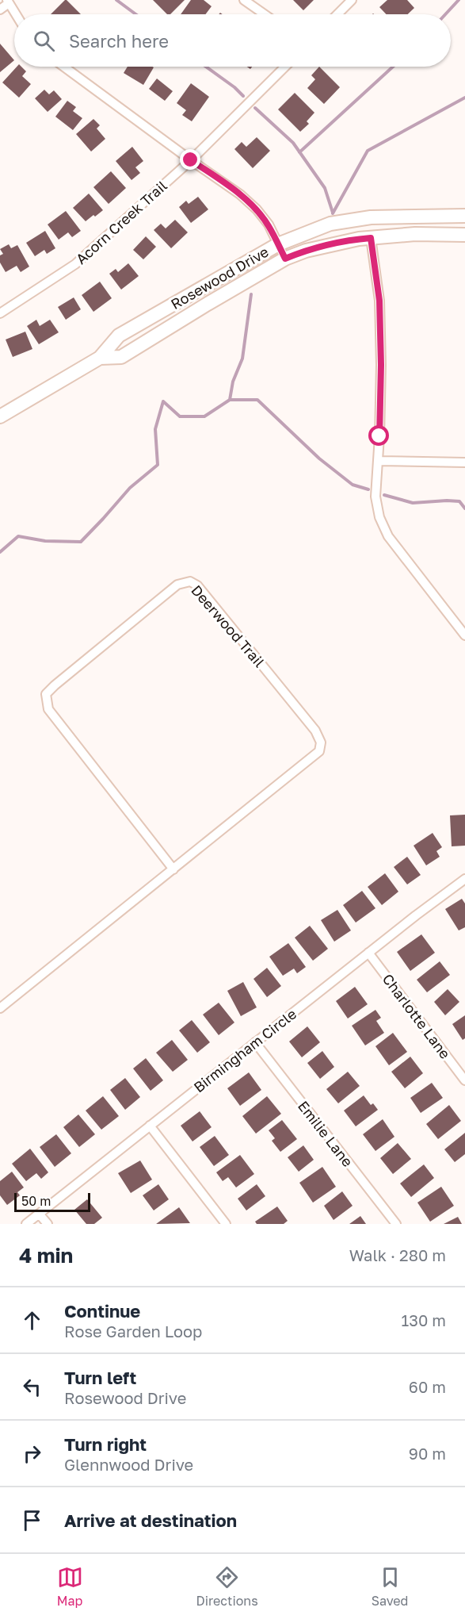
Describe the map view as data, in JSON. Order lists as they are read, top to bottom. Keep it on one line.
{"streets":{"main road":["Rosewood Drive"],"street":["Acorn Creek Trail","Deerwood Trail","Charlotte Lane","Birmingham Circle","Emilie Lane"]},"crossings":[["Charlotte Lane","Birmingham Circle"],["Birmingham Circle","Emilie Lane"]],"scale_bar":"50 m","page":{"search":"Search here","scale":"50 m","heading":["4 min","Walk · 280 m"],"list":[["Continue","Rose Garden Loop","130 m"],["Turn left","Rosewood Drive","60 m"],["Turn right","Glennwood Drive","90 m"],"Arrive at destination"],"nav":["Map","Directions","Saved"]}}
